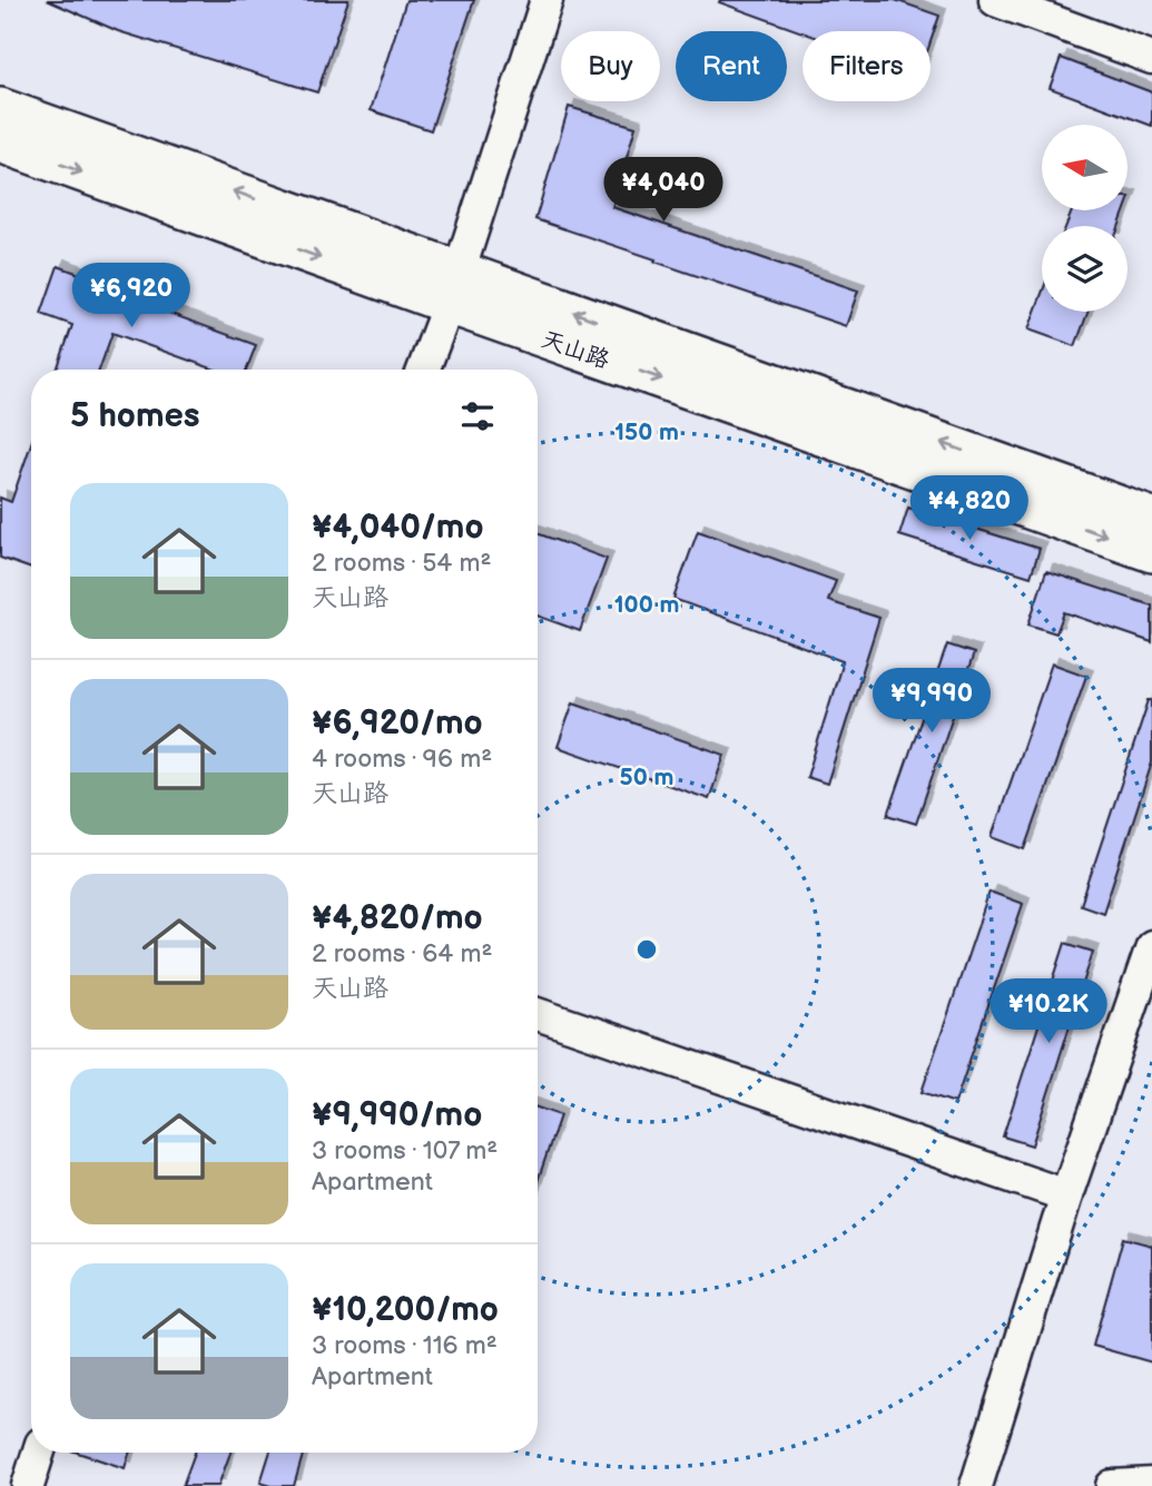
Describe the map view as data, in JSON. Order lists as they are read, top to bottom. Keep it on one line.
{"streets":{"main road":["天山路"]},"north":"left","page":{"chip":["Buy","Rent","Filters"],"price":["¥4,040","¥6,920","¥4,820","¥9,990","¥10.2K"],"heading":"5 homes","list":[{"name":"¥4,040/mo","note":"2 rooms · 54 m² · 天山路"},{"name":"¥6,920/mo","note":"4 rooms · 96 m² · 天山路"},{"name":"¥4,820/mo","note":"2 rooms · 64 m² · 天山路"},{"name":"¥9,990/mo","note":"3 rooms · 107 m² · Apartment"},{"name":"¥10,200/mo","note":"3 rooms · 116 m² · Apartment"}]},"rings":["150 m","100 m","50 m"]}
